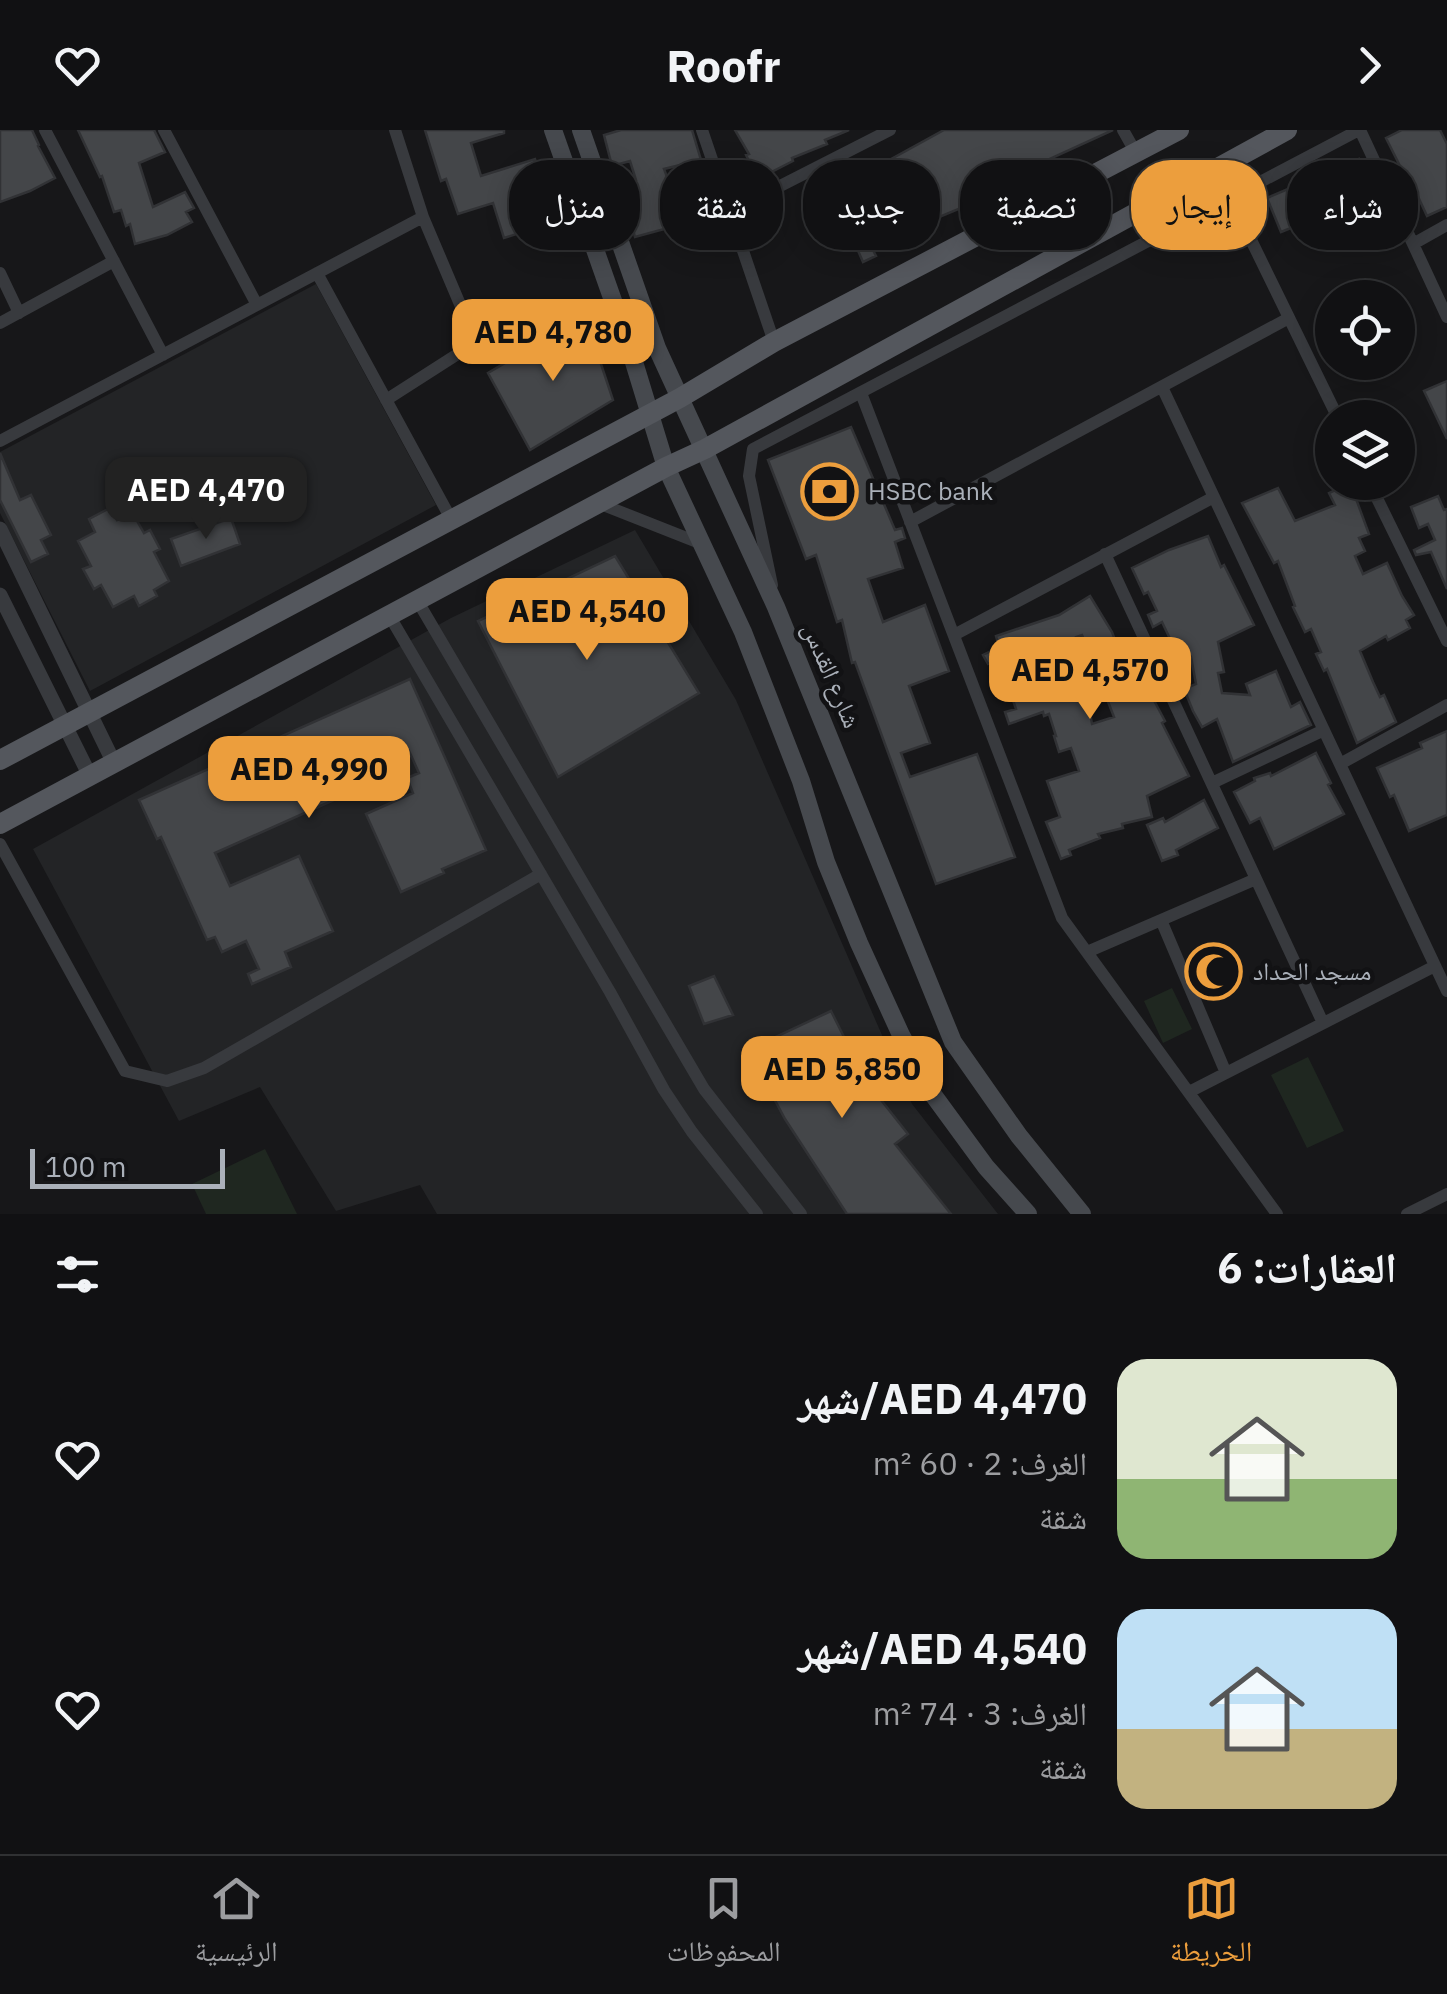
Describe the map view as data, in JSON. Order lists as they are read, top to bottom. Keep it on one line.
{"streets":{"main road":["شارع القدس"]},"places":{"bank":["HSBC bank"],"mosque":["مسجد الحداد"]},"scale_bar":"100 m","page":{"header":"Roofr","chip":["شراء","إيجار","تصفية","جديد","شقة","منزل"],"price":["AED 4,780","AED 4,470","AED 4,540","AED 4,570","AED 4,990","AED 5,850"],"scale":"100 m","heading":"العقارات: 6","list":[{"name":"AED 4,470/شهر","note":"الغرف: 2 · 60 m² · شقة"},{"name":"AED 4,540/شهر","note":"الغرف: 3 · 74 m² · شقة"}],"tabs":["الخريطة","المحفوظات","الرئيسية"]}}
